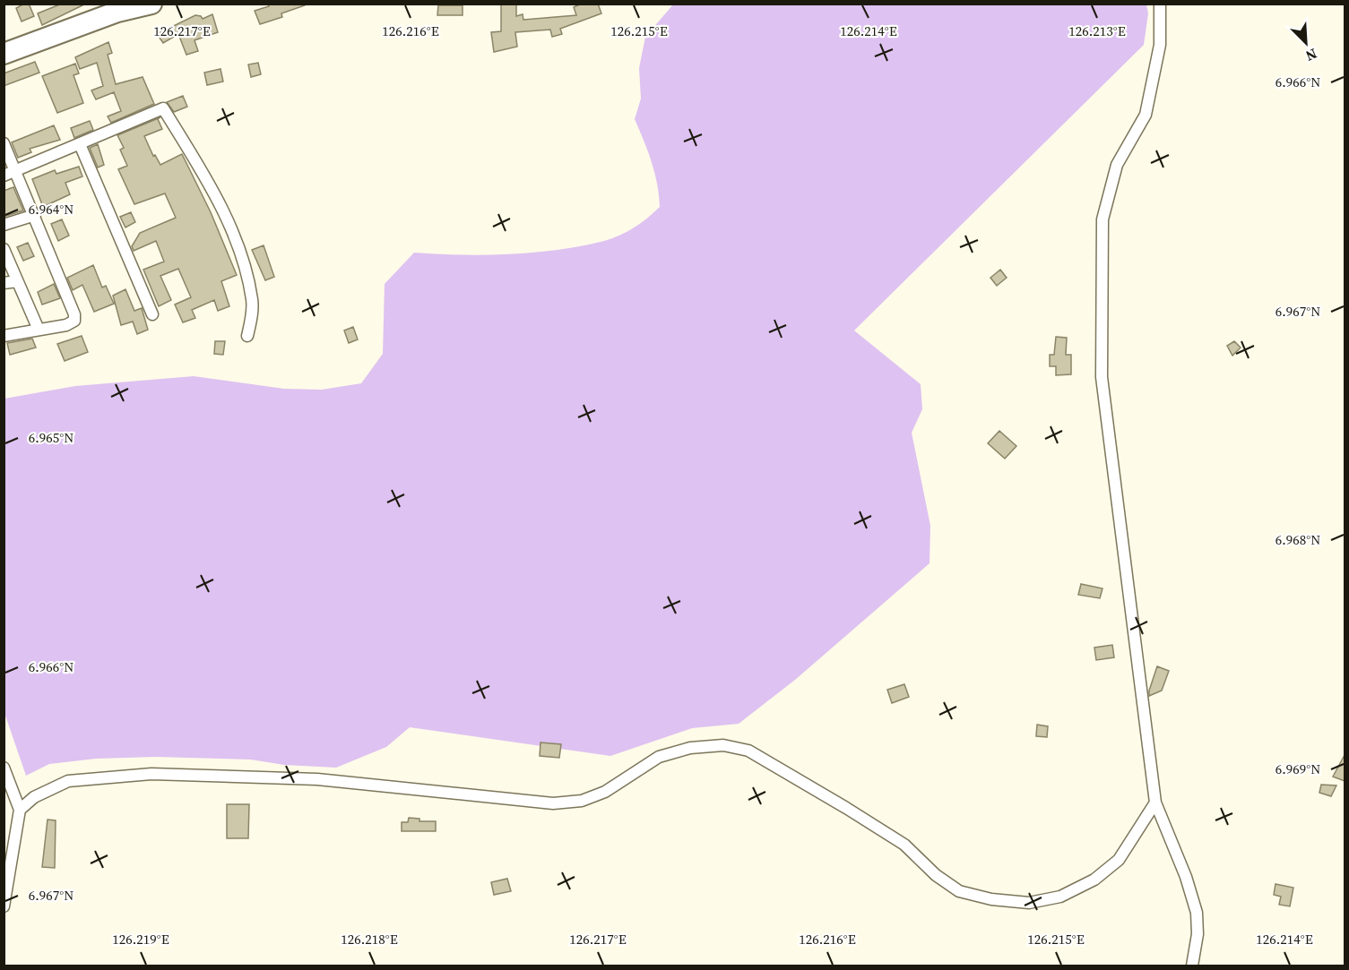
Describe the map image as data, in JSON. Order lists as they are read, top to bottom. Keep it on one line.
{"north":"bottom right","coordinates":["126.217°E","126.216°E","126.215°E","126.214°E","126.213°E","6.966°N","6.964°N","6.967°N","6.965°N","6.968°N","6.969°N","126.219°E","126.218°E"]}
